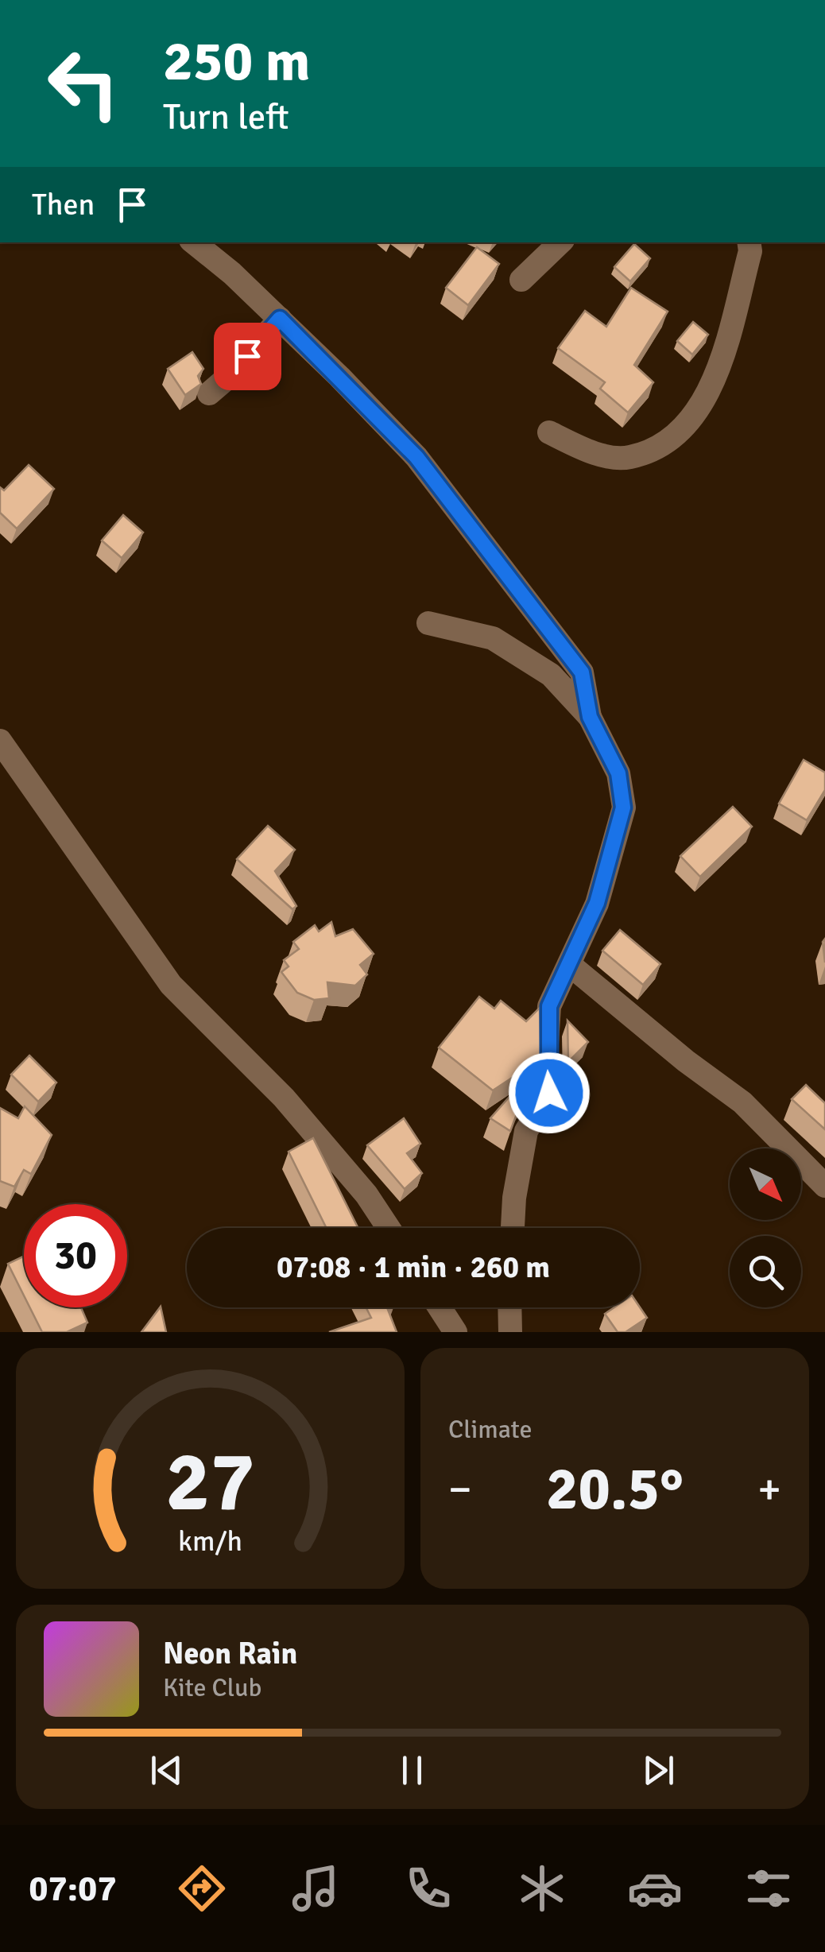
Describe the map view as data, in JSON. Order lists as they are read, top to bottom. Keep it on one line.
{"north":"bottom right","page":{"turn":["250 m","Turn left"],"then":"Then","limit":"30","trip":"07:08 · 1 min · 260 m","tile":"Climate","heat":["−","20.5°","+"],"song":["Neon Rain","Kite Club"],"tabs":"07:07","gauge":["27","km/h"]}}
